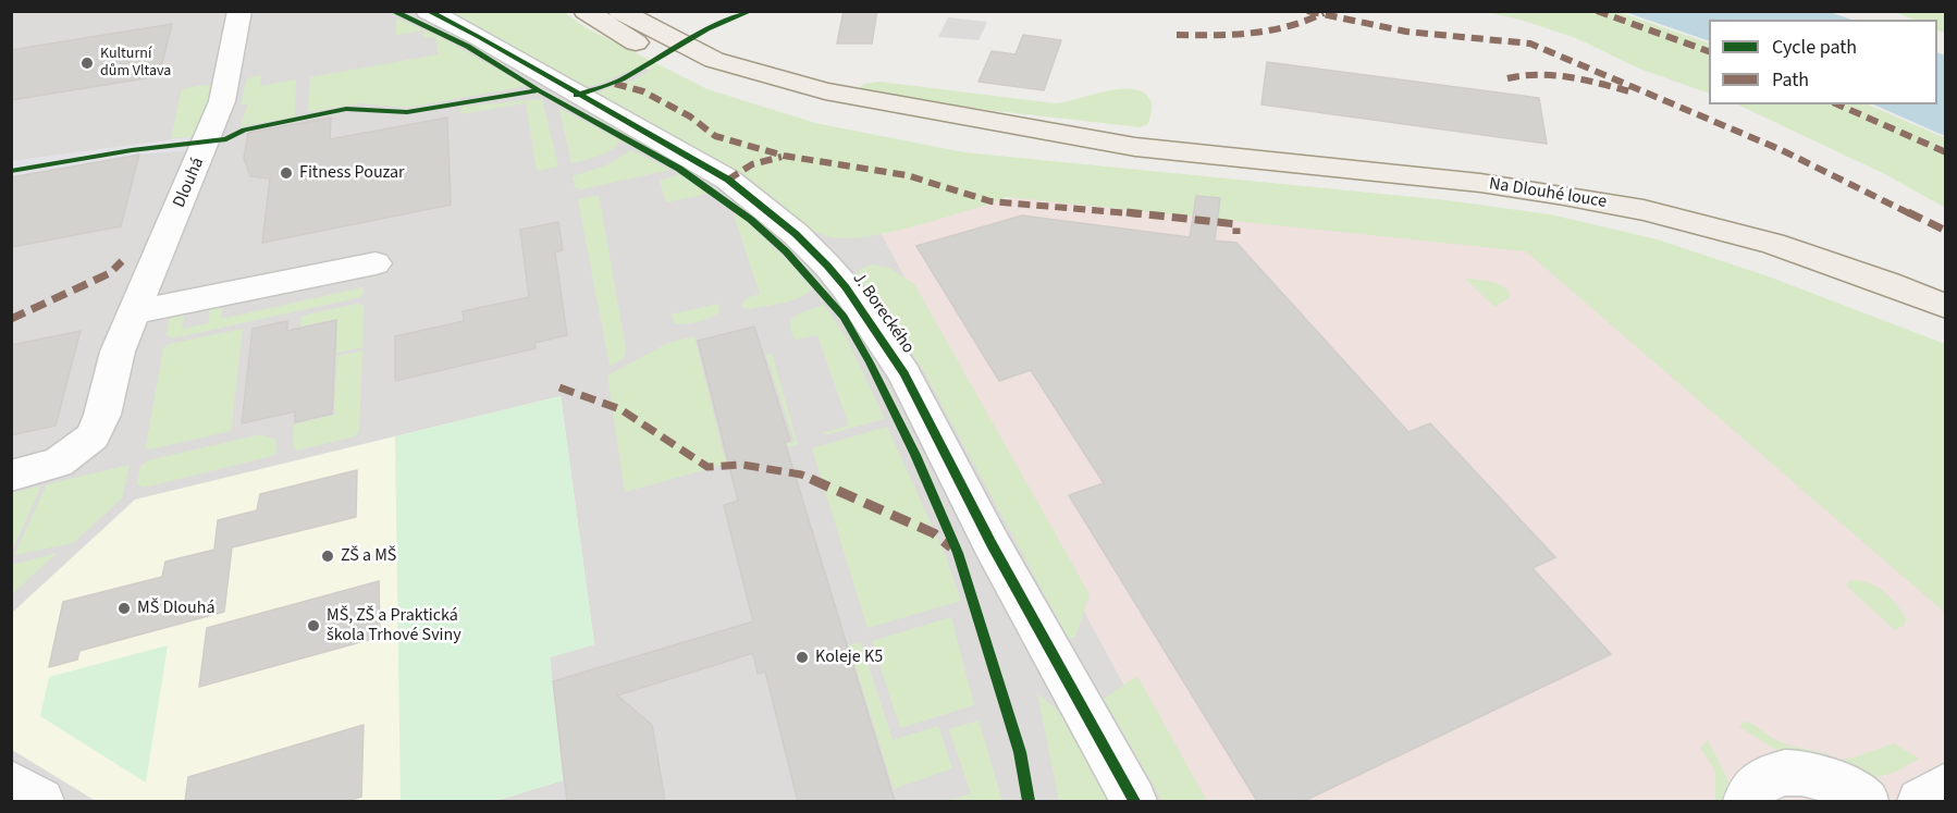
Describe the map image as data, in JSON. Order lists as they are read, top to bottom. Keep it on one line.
{"streets":{"main road":["Na Dlouhé louce"],"street":["Dlouhá","J. Boreckého"]},"places":["Kulturní dům Vltava","Fitness Pouzar","ZŠ a MŠ","MŠ Dlouhá","MŠ, ZŠ a Praktická škola Trhové Sviny","Koleje K5"],"legend":["Cycle path","Path"]}
